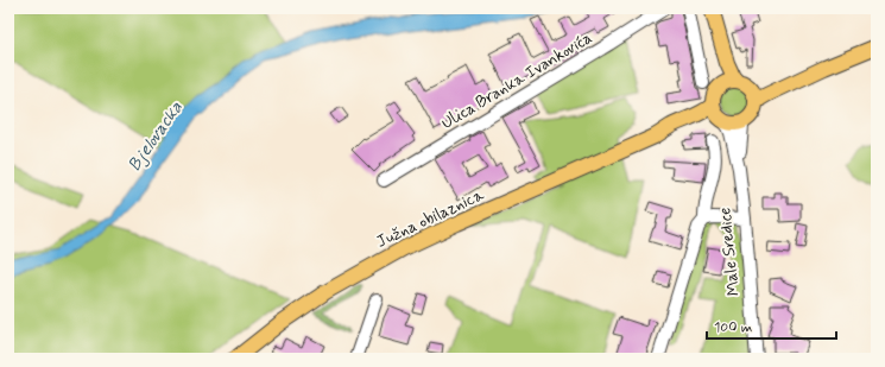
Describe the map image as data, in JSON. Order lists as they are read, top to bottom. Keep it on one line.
{"streets":{"main road":["Južna obilaznica"],"street":["Ulica Branka Ivankovića","Male Sredice"]},"crossings":[["Južna obilaznica","Male Sredice"]],"water":["Bjelovacka"],"scale_bar":"100 m"}
